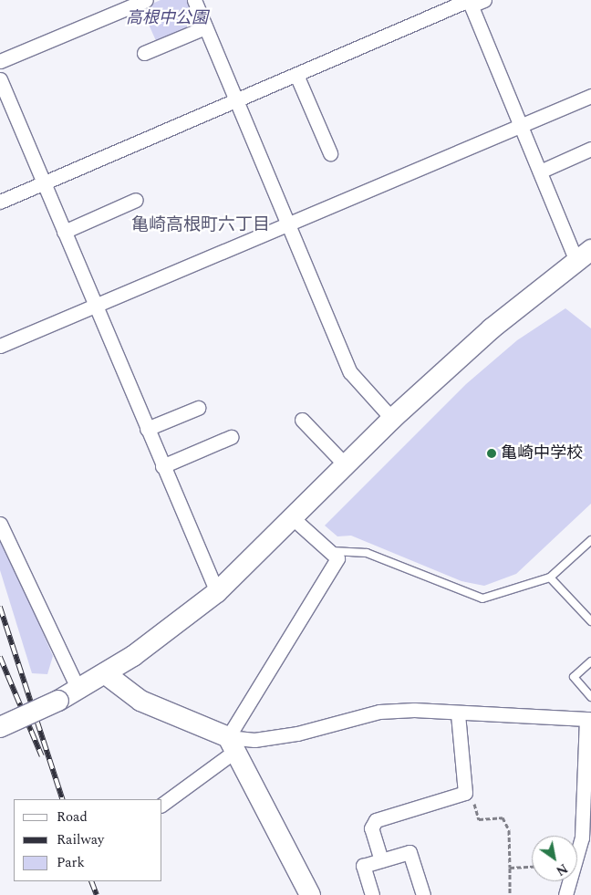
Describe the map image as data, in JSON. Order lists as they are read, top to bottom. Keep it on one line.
{"districts":["亀崎高根町六丁目"],"parks":["高根中公園"],"places":["亀崎中学校"],"legend":["Road","Railway","Park"],"north":"bottom right"}
